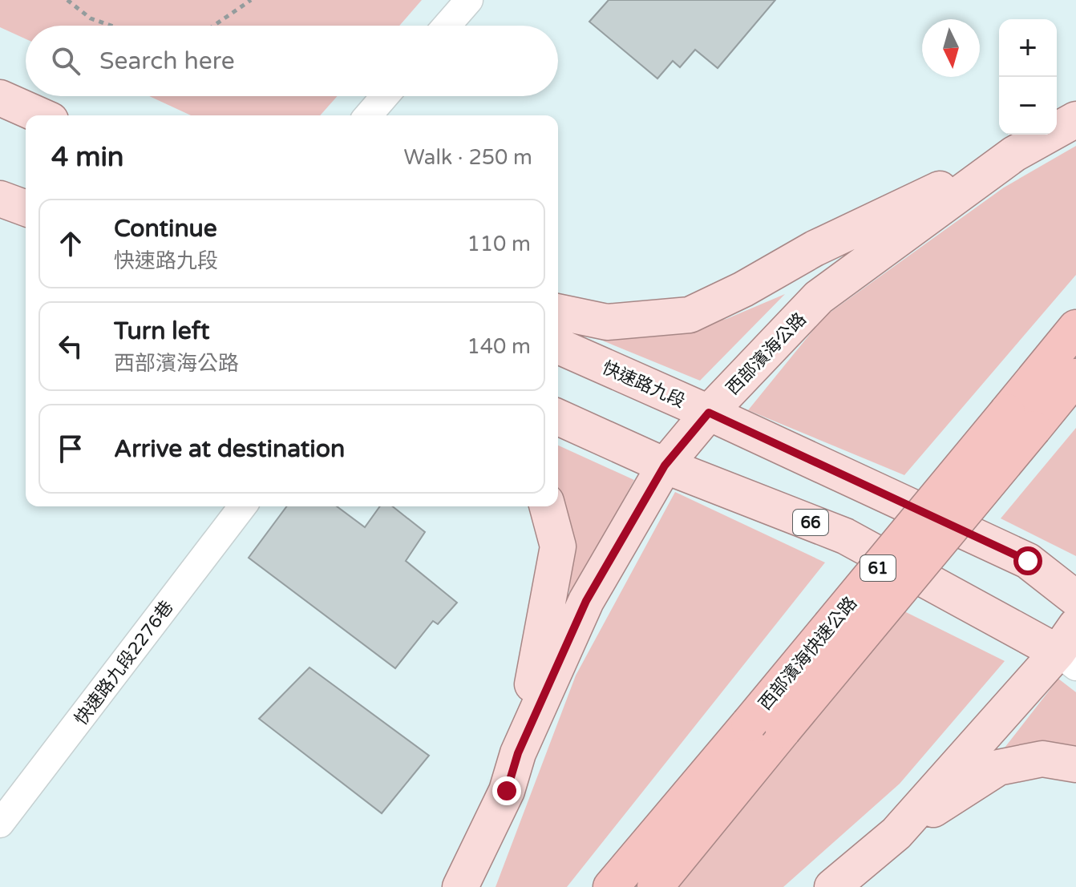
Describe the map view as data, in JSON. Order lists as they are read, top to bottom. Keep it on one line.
{"streets":{"highway":["61","西部濱海快速公路"],"main road":["西部濱海公路","快速路九段","66"],"street":["快速路九段2276巷"]},"crossings":[["西部濱海公路","快速路九段"],["西部濱海公路","66"]],"north":"bottom","page":{"map_buttons":["+","−"],"search":"Search here","heading":["4 min","Walk · 250 m"],"list":[["Continue","快速路九段","110 m"],["Turn left","西部濱海公路","140 m"],"Arrive at destination"]}}
